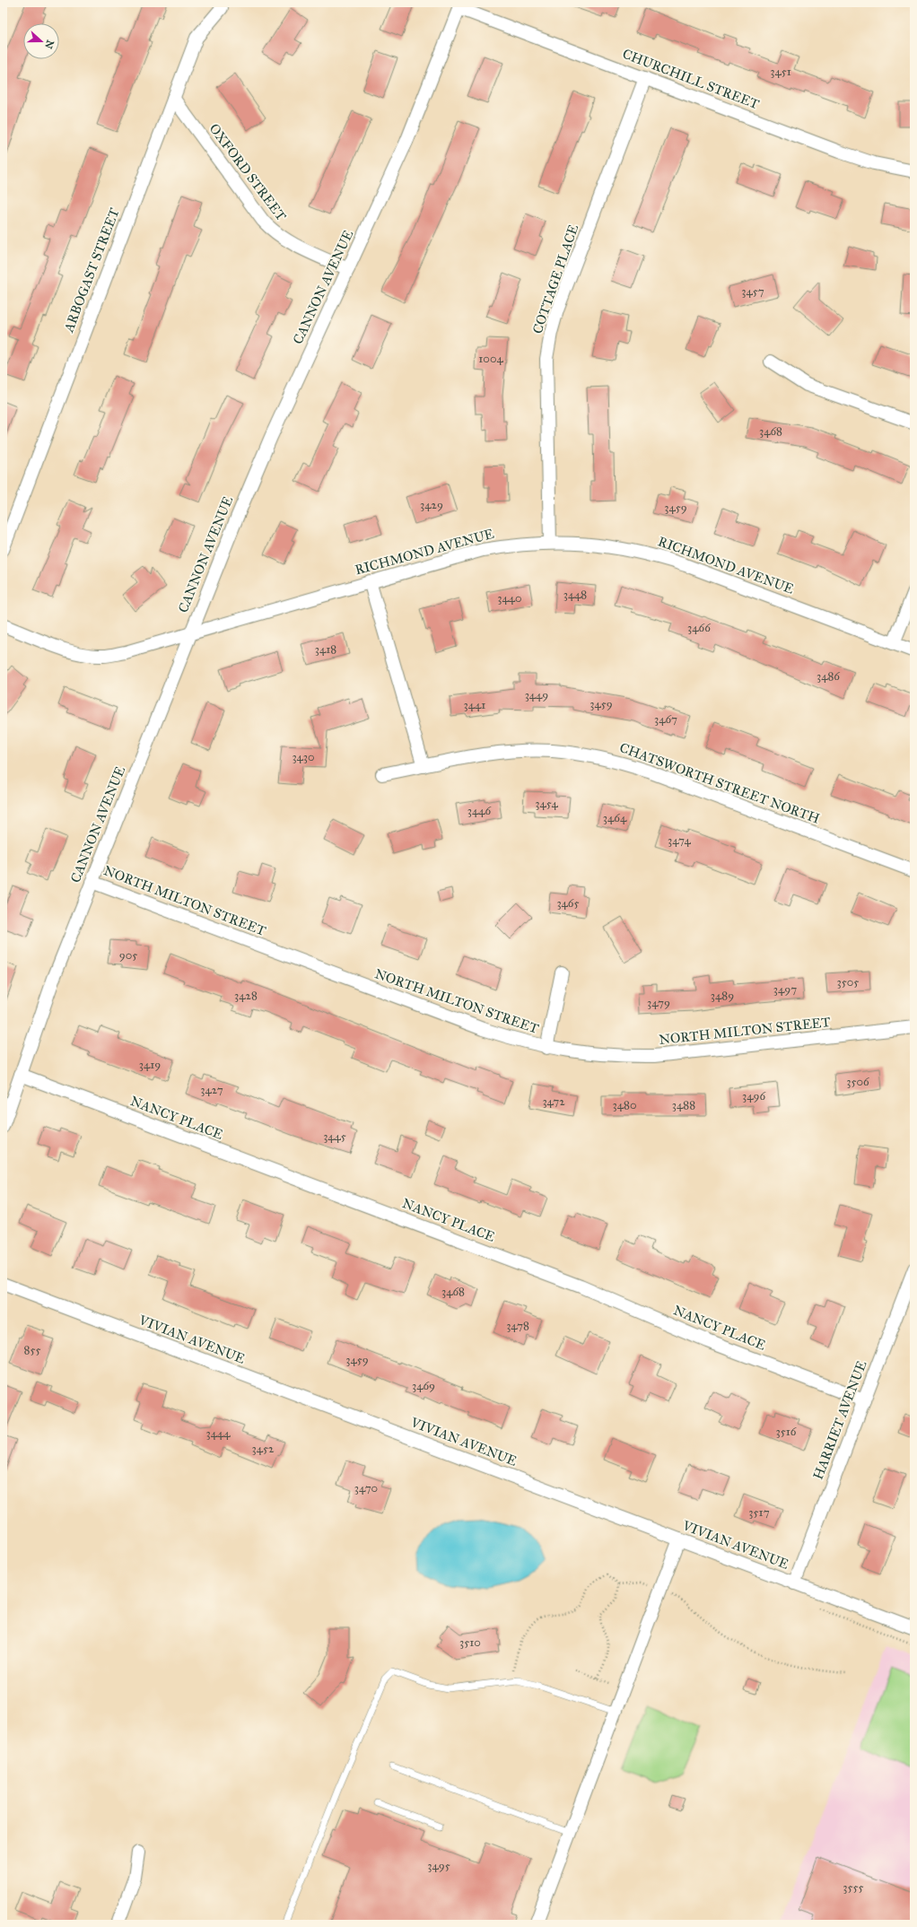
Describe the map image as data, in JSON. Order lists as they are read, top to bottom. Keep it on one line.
{"streets":{"street":["CHURCHILL STREET","OXFORD STREET","ARBOGAST STREET","COTTAGE PLACE","CANNON AVENUE","RICHMOND AVENUE","CHATSWORTH STREET NORTH","NORTH MILTON STREET","NANCY PLACE","VIVIAN AVENUE","HARRIET AVENUE"]},"crossings":[["CHURCHILL STREET","COTTAGE PLACE"],["CHURCHILL STREET","CANNON AVENUE"],["OXFORD STREET","ARBOGAST STREET"],["OXFORD STREET","CANNON AVENUE"],["COTTAGE PLACE","RICHMOND AVENUE"],["CANNON AVENUE","RICHMOND AVENUE"],["CANNON AVENUE","NORTH MILTON STREET"],["CANNON AVENUE","NANCY PLACE"],["NANCY PLACE","HARRIET AVENUE"],["VIVIAN AVENUE","HARRIET AVENUE"]],"house_numbers":["3451","3457","1004","3468","3429","3459","3448","3440","3466","3418","3486","3449","3459","3441","3467","3430","3454","3446","3464","3474","3465","905","3505","3497","3428","3489","3479","3419","3506","3427","3496","3472","3480","3488","3445","3468","3478","855","3459","3469","3516","3444","3452","3470","3517","3510","3495","3555"],"north":"right"}
